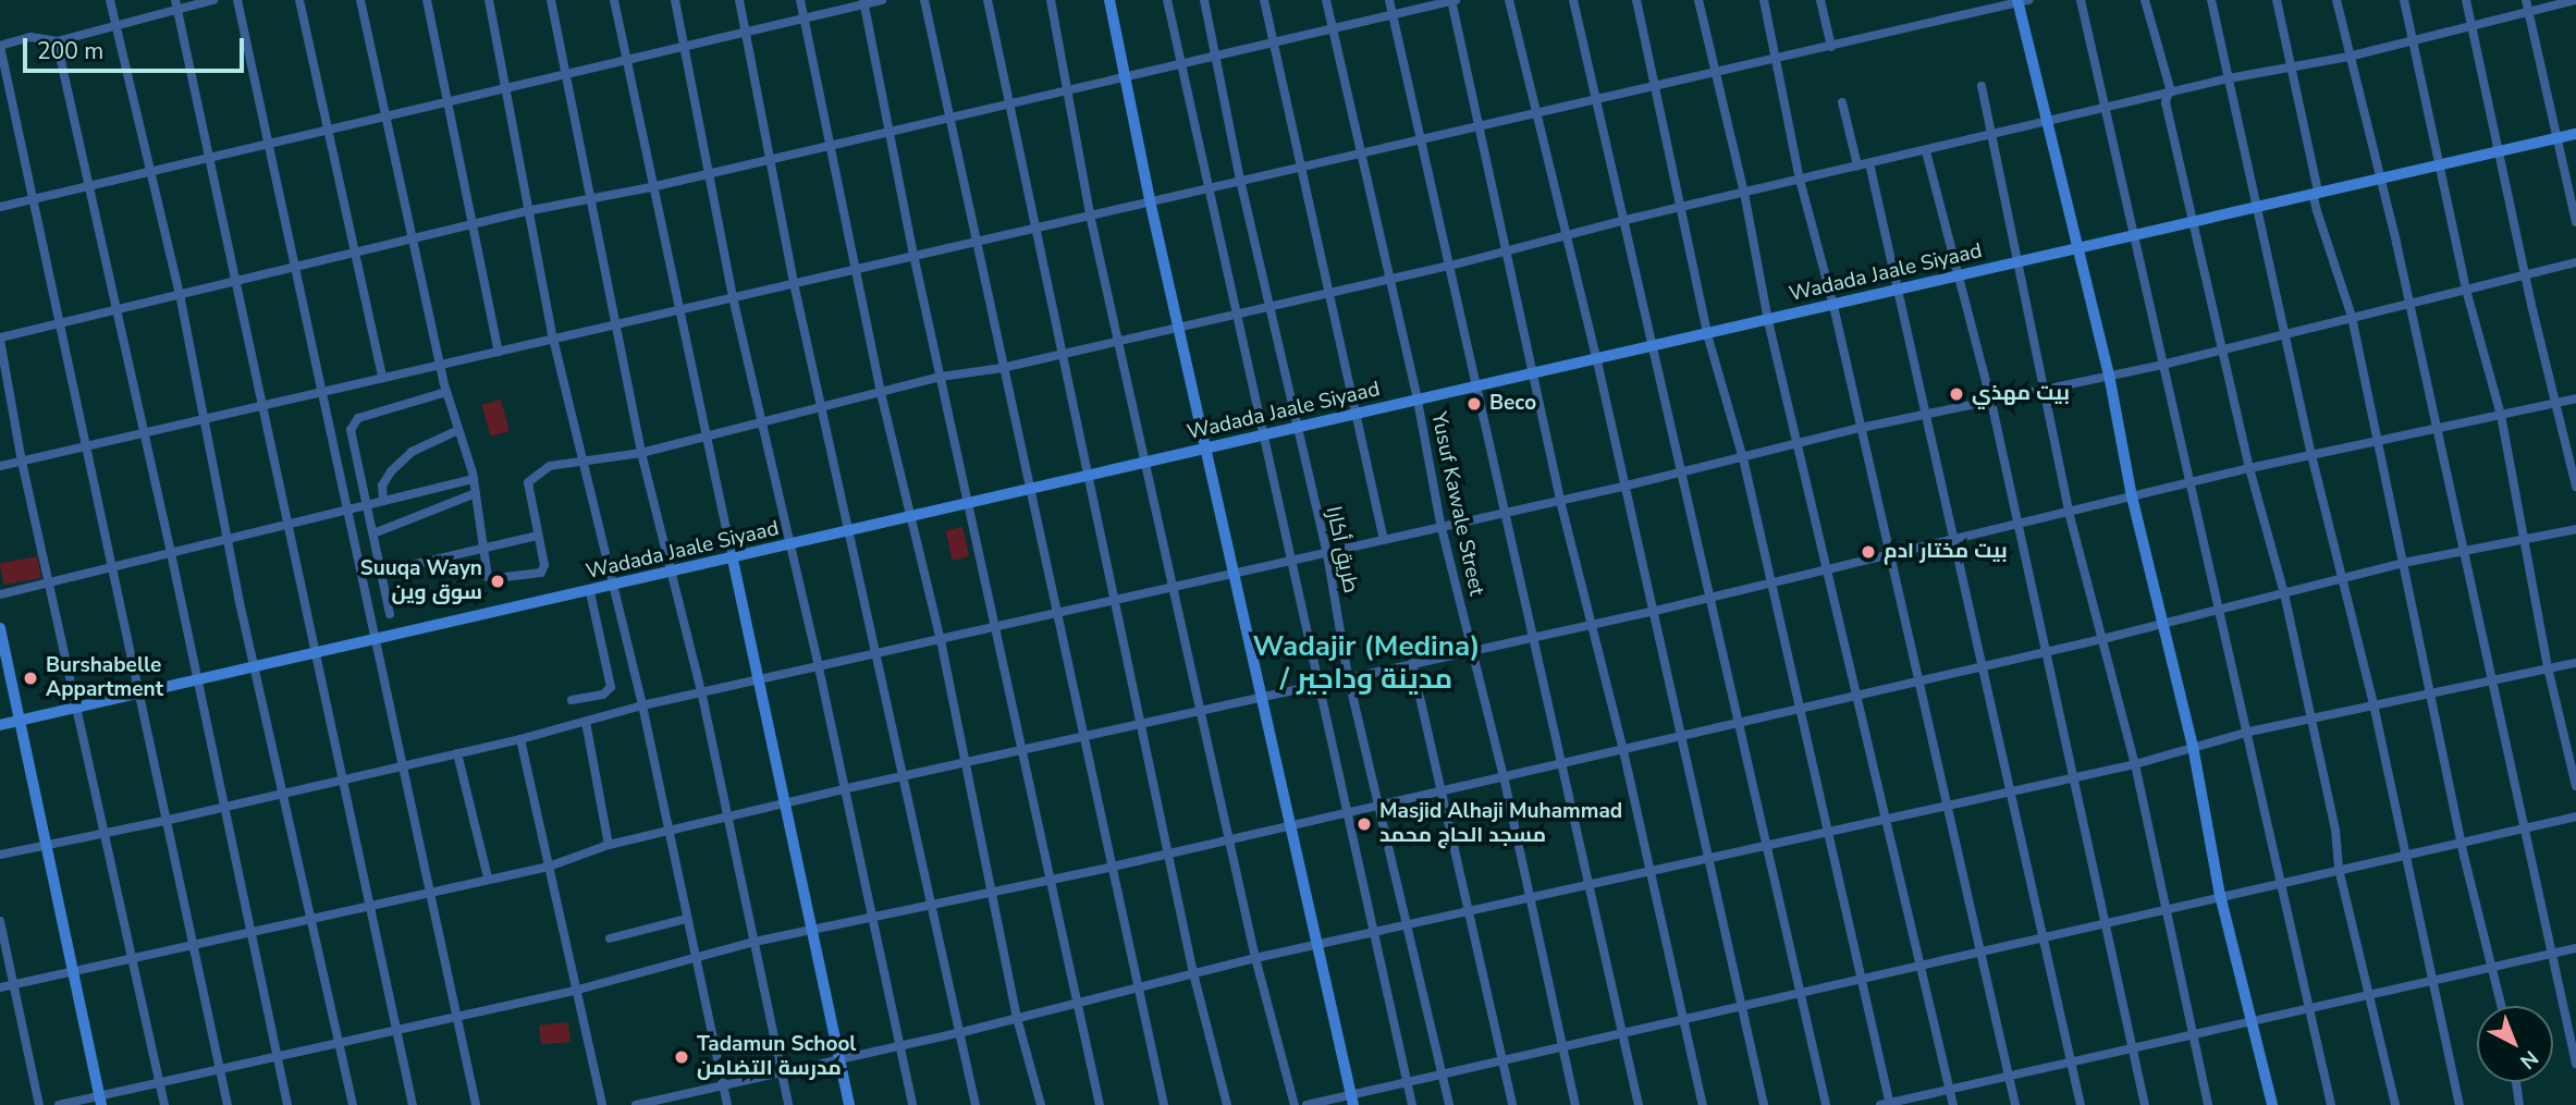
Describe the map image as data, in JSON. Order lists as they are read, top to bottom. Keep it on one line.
{"streets":{"street":["Wadada Jaale Siyaad","Yusuf Kawale Street","طريق أكارا"]},"crossings":[["Wadada Jaale Siyaad","Yusuf Kawale Street"],["Wadada Jaale Siyaad","طريق أكارا"]],"districts":["Wadajir (Medina) / مدينة وداجير"],"places":["بيت مهذي","Beco","بيت مختار ادم","Suuqa Wayn سوق وين","Burshabelle Appartment","Masjid Alhaji Muhammad مسجد الحاج محمد","Tadamun School مدرسة التضامن"],"scale_bar":"200 m","north":"bottom right"}
